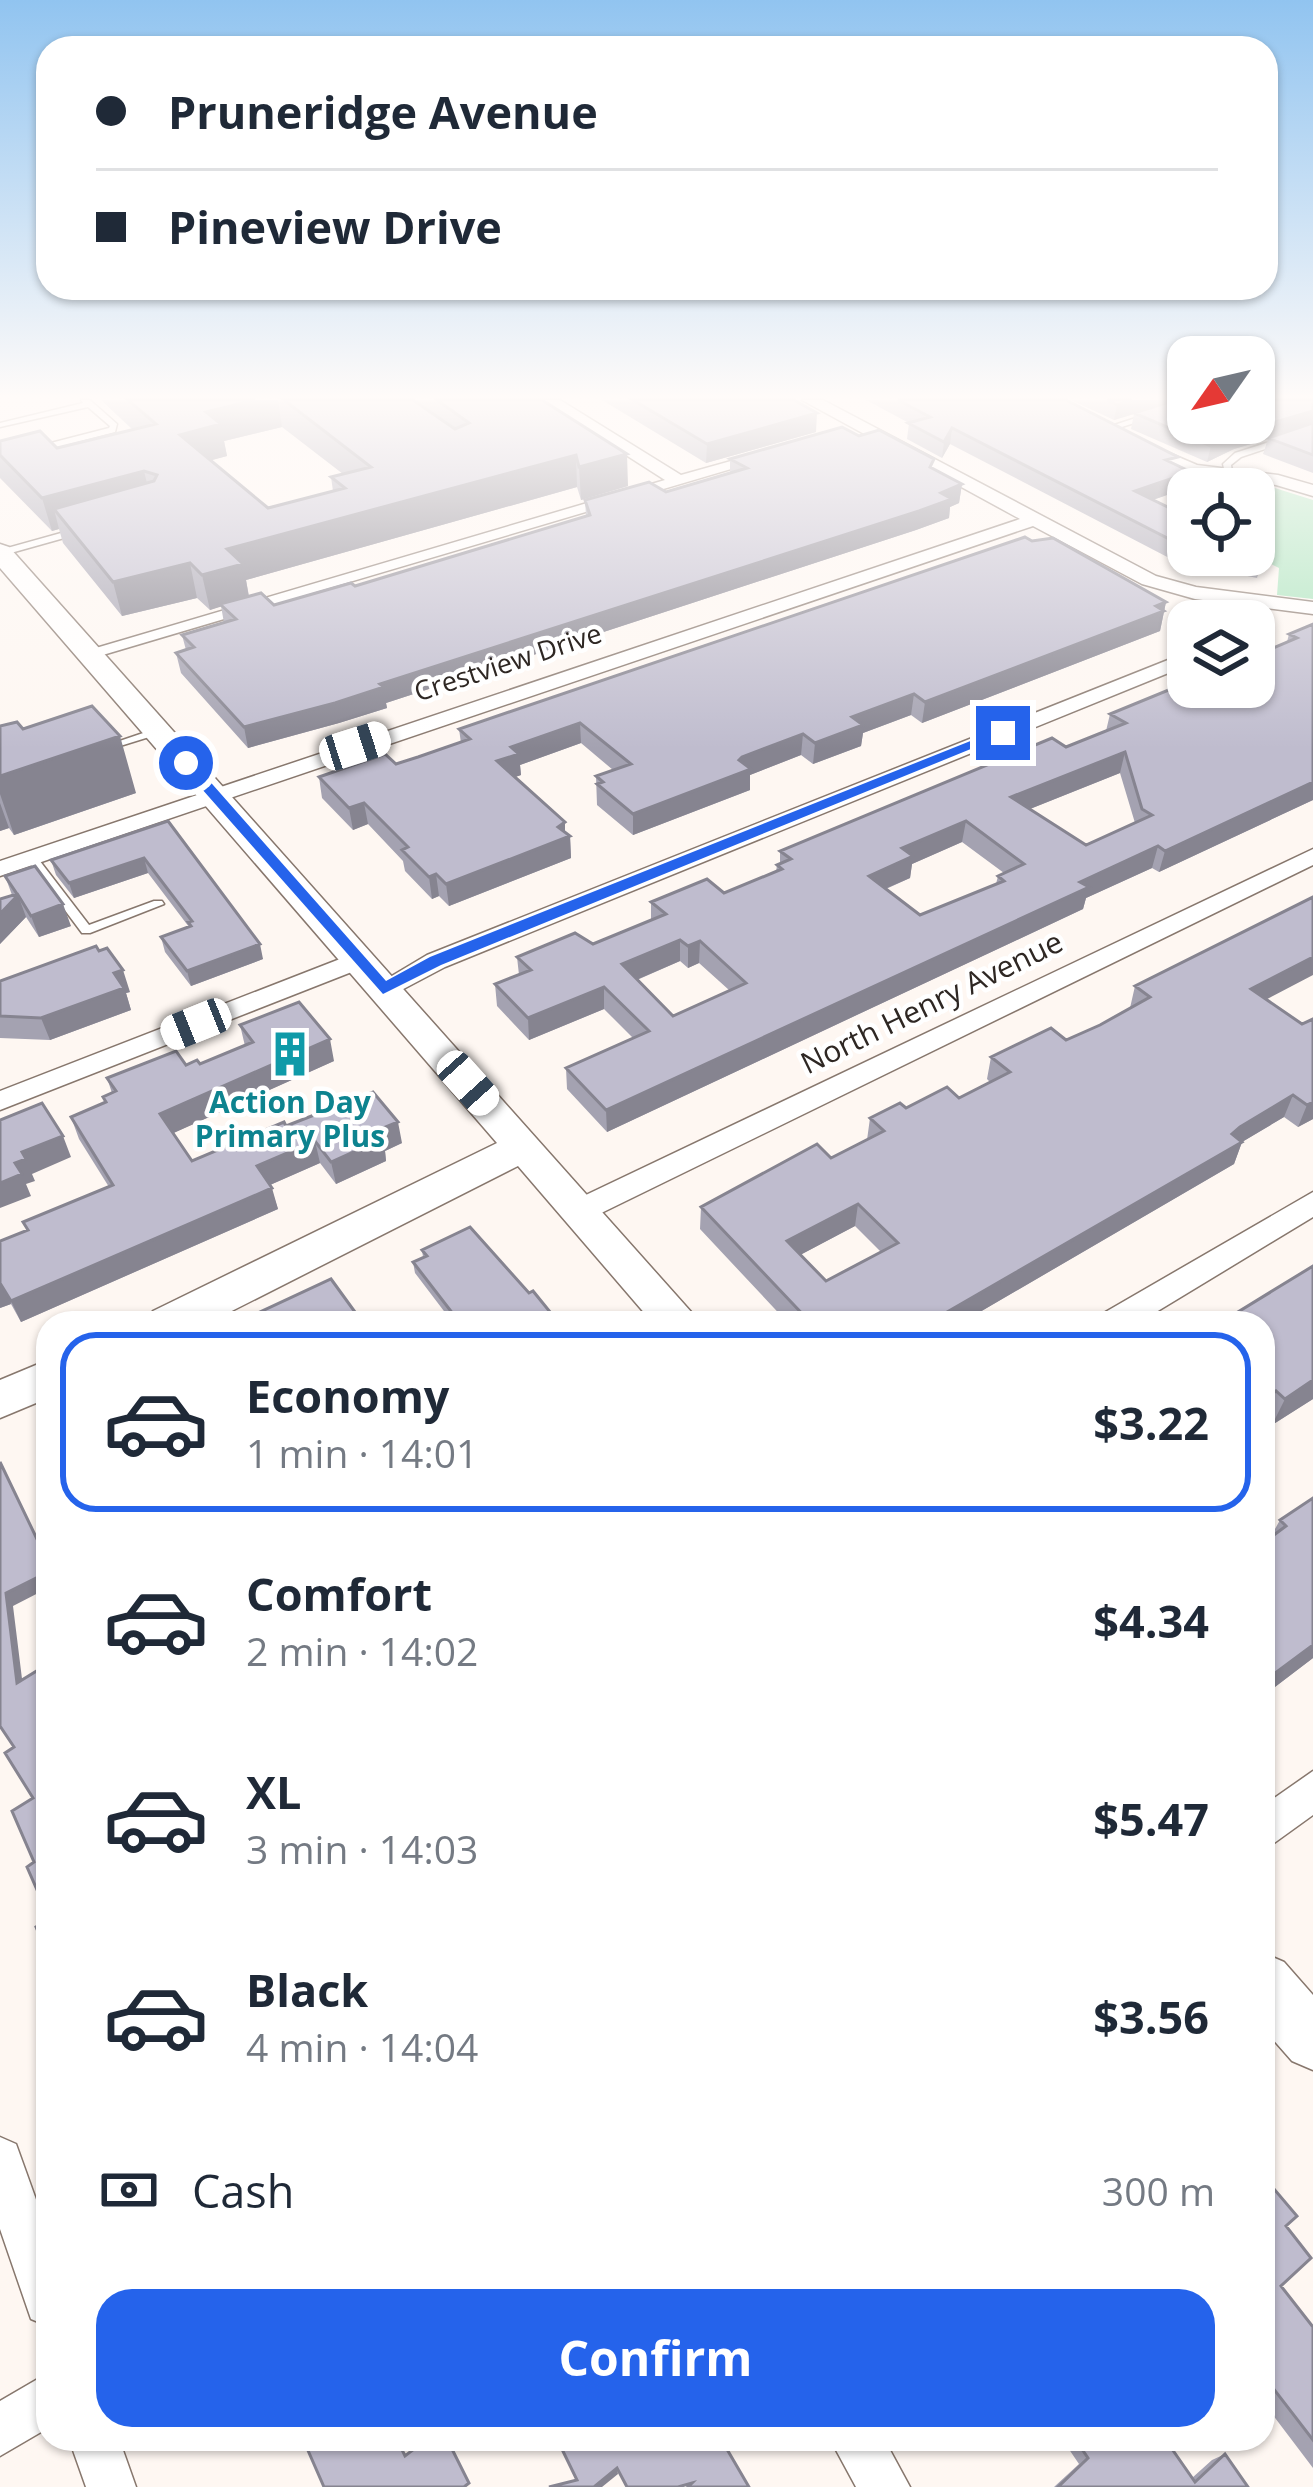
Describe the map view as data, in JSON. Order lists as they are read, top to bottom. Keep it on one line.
{"streets":{"street":["Crestview Drive","North Henry Avenue"]},"places":{"building":["Action Day Primary Plus"]},"north":"bottom left","page":{"banner":["Pruneridge Avenue","Pineview Drive"],"list":[{"name":"Economy","note":"1 min · 14:01","value":"$3.22"},{"name":"Comfort","note":"2 min · 14:02","value":"$4.34"},{"name":"XL","note":"3 min · 14:03","value":"$5.47"},{"name":"Black","note":"4 min · 14:04","value":"$3.56"}],"pay":["Cash","300 m"],"buttons":"Confirm"}}
